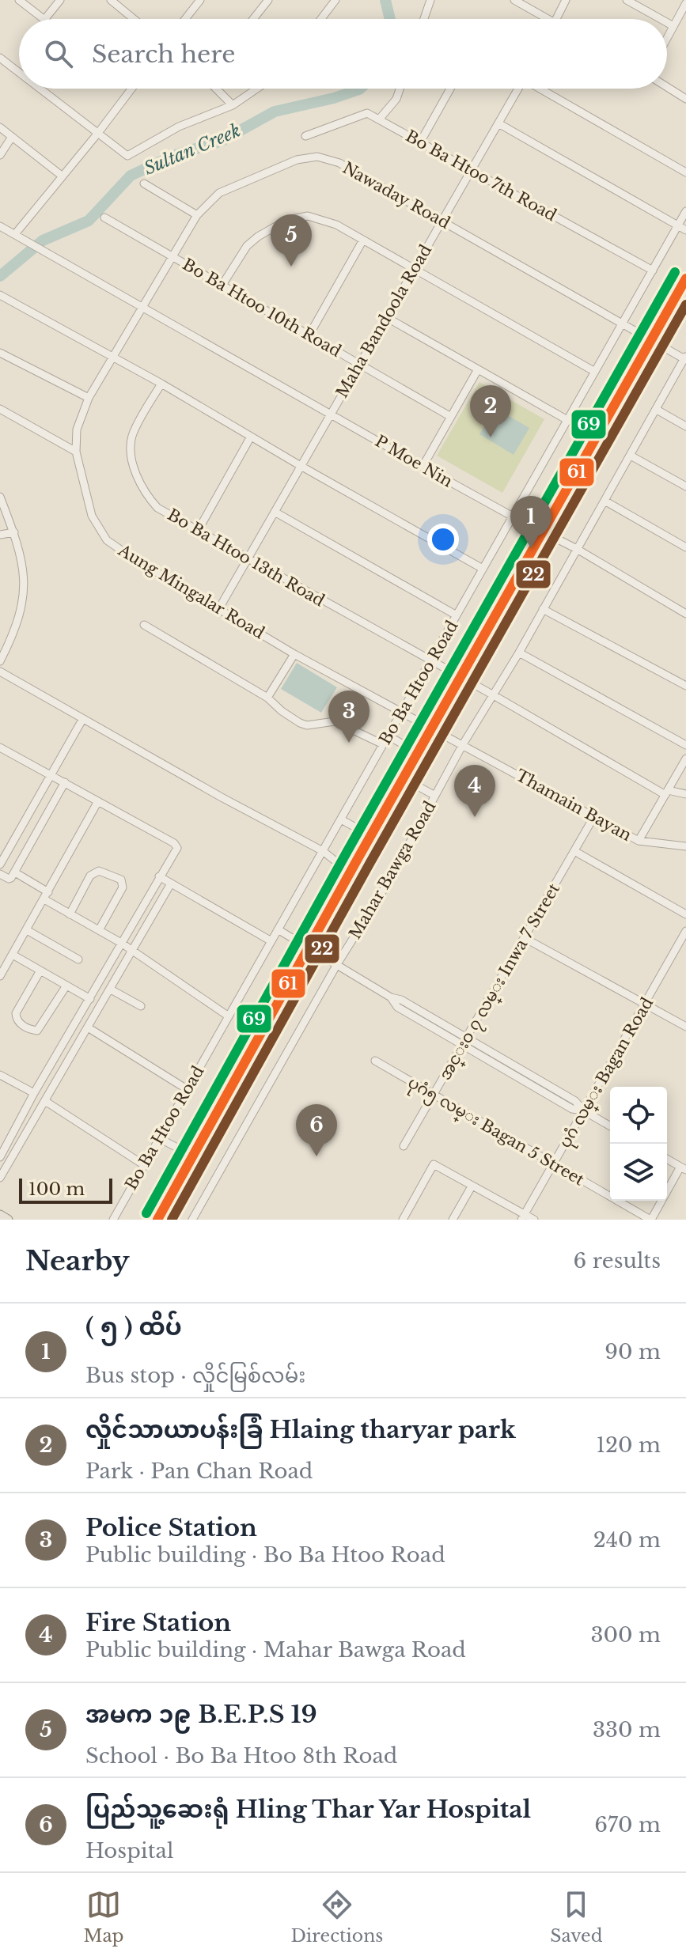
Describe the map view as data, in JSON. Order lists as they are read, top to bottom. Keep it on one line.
{"streets":{"street":["Bo Ba Htoo 7th Road","Nawaday Road","Bo Ba Htoo 10th Road","Maha Bandoola Road","P Moe Nin","Bo Ba Htoo 13th Road","Aung Mingalar Road","Bo Ba Htoo Road","Thamain Bayan","Mahar Bawga Road","အင္းဝ ၇ လမ္း Inwa 7 Street","ပုဂံ လမ္း Bagan Road","ပုဂံ၅ လမ္း Bagan 5 Street"]},"crossings":[["Bo Ba Htoo 7th Road","Maha Bandoola Road"],["Bo Ba Htoo 7th Road","Bo Ba Htoo Road"],["Nawaday Road","Bo Ba Htoo 10th Road"],["Nawaday Road","Maha Bandoola Road"],["Nawaday Road","P Moe Nin"],["Nawaday Road","Aung Mingalar Road"],["Nawaday Road","Bo Ba Htoo Road"],["Nawaday Road","Mahar Bawga Road"],["Bo Ba Htoo 10th Road","Maha Bandoola Road"],["Maha Bandoola Road","P Moe Nin"],["Maha Bandoola Road","Bo Ba Htoo 13th Road"],["Maha Bandoola Road","Aung Mingalar Road"],["P Moe Nin","Aung Mingalar Road"],["P Moe Nin","Bo Ba Htoo Road"],["P Moe Nin","Mahar Bawga Road"],["Bo Ba Htoo 13th Road","Bo Ba Htoo Road"],["Bo Ba Htoo 13th Road","Mahar Bawga Road"],["Aung Mingalar Road","Bo Ba Htoo Road"],["Aung Mingalar Road","Thamain Bayan"],["Thamain Bayan","Mahar Bawga Road"],["Thamain Bayan","အင္းဝ ၇ လမ္း Inwa 7 Street"],["အင္းဝ ၇ လမ္း Inwa 7 Street","ပုဂံ၅ လမ္း Bagan 5 Street"],["ပုဂံ လမ္း Bagan Road","ပုဂံ၅ လမ္း Bagan 5 Street"]],"water":["Sultan Creek"],"lines":["transit line 69","transit line 61","transit line 22"],"scale_bar":"100 m","page":{"search":"Search here","pins":["5","2","1","3","4","6"],"scale":"100 m","heading":["Nearby","6 results"],"list":[{"mark":"1","name":"( ၅ ) ထိပ်","note":"Bus stop · လှိုင်မြစ်လမ်း","value":"90 m"},{"mark":"2","name":"လှိုင်သာယာပန်းခြံ Hlaing tharyar park","note":"Park · Pan Chan Road","value":"120 m"},{"mark":"3","name":"Police Station","note":"Public building · Bo Ba Htoo Road","value":"240 m"},{"mark":"4","name":"Fire Station","note":"Public building · Mahar Bawga Road","value":"300 m"},{"mark":"5","name":"အမက ၁၉ B.E.P.S 19","note":"School · Bo Ba Htoo 8th Road","value":"330 m"},{"mark":"6","name":"ပြည်သူ့ဆေးရုံ Hling Thar Yar Hospital","note":"Hospital","value":"670 m"}],"nav":["Map","Directions","Saved"]}}
